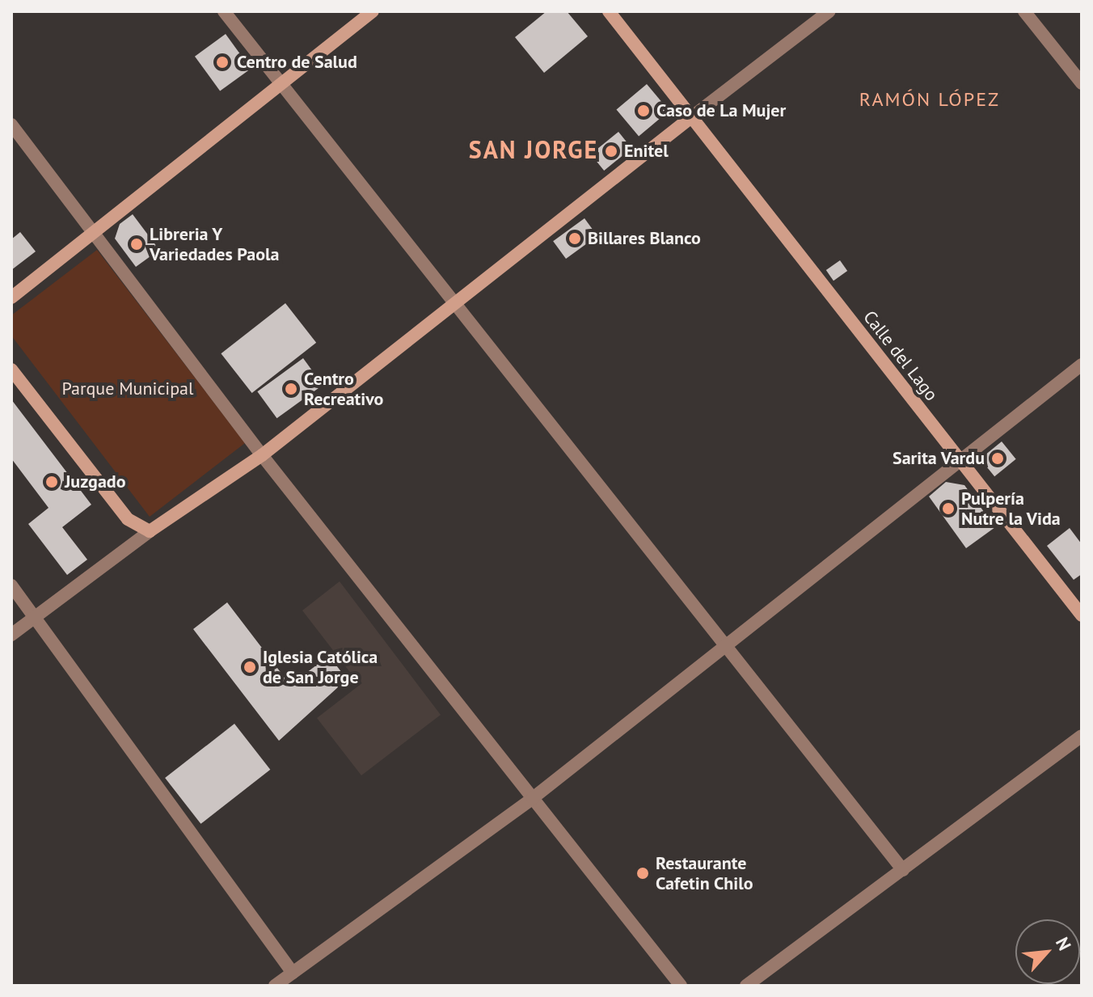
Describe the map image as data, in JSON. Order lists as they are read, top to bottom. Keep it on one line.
{"streets":{"main road":["Calle del Lago"]},"districts":["RAMÓN LÓPEZ","SAN JORGE"],"parks":["Parque Municipal"],"places":["Centro de Salud","Caso de La Mujer","Enitel","Billares Blanco","Libreria Y Variedades Paola","Centro Recreativo","Sarita Vardu","Juzgado","Pulpería Nutre la Vida","Iglesia Católica de San Jorge","Restaurante Cafetin Chilo"],"north":"top right"}
